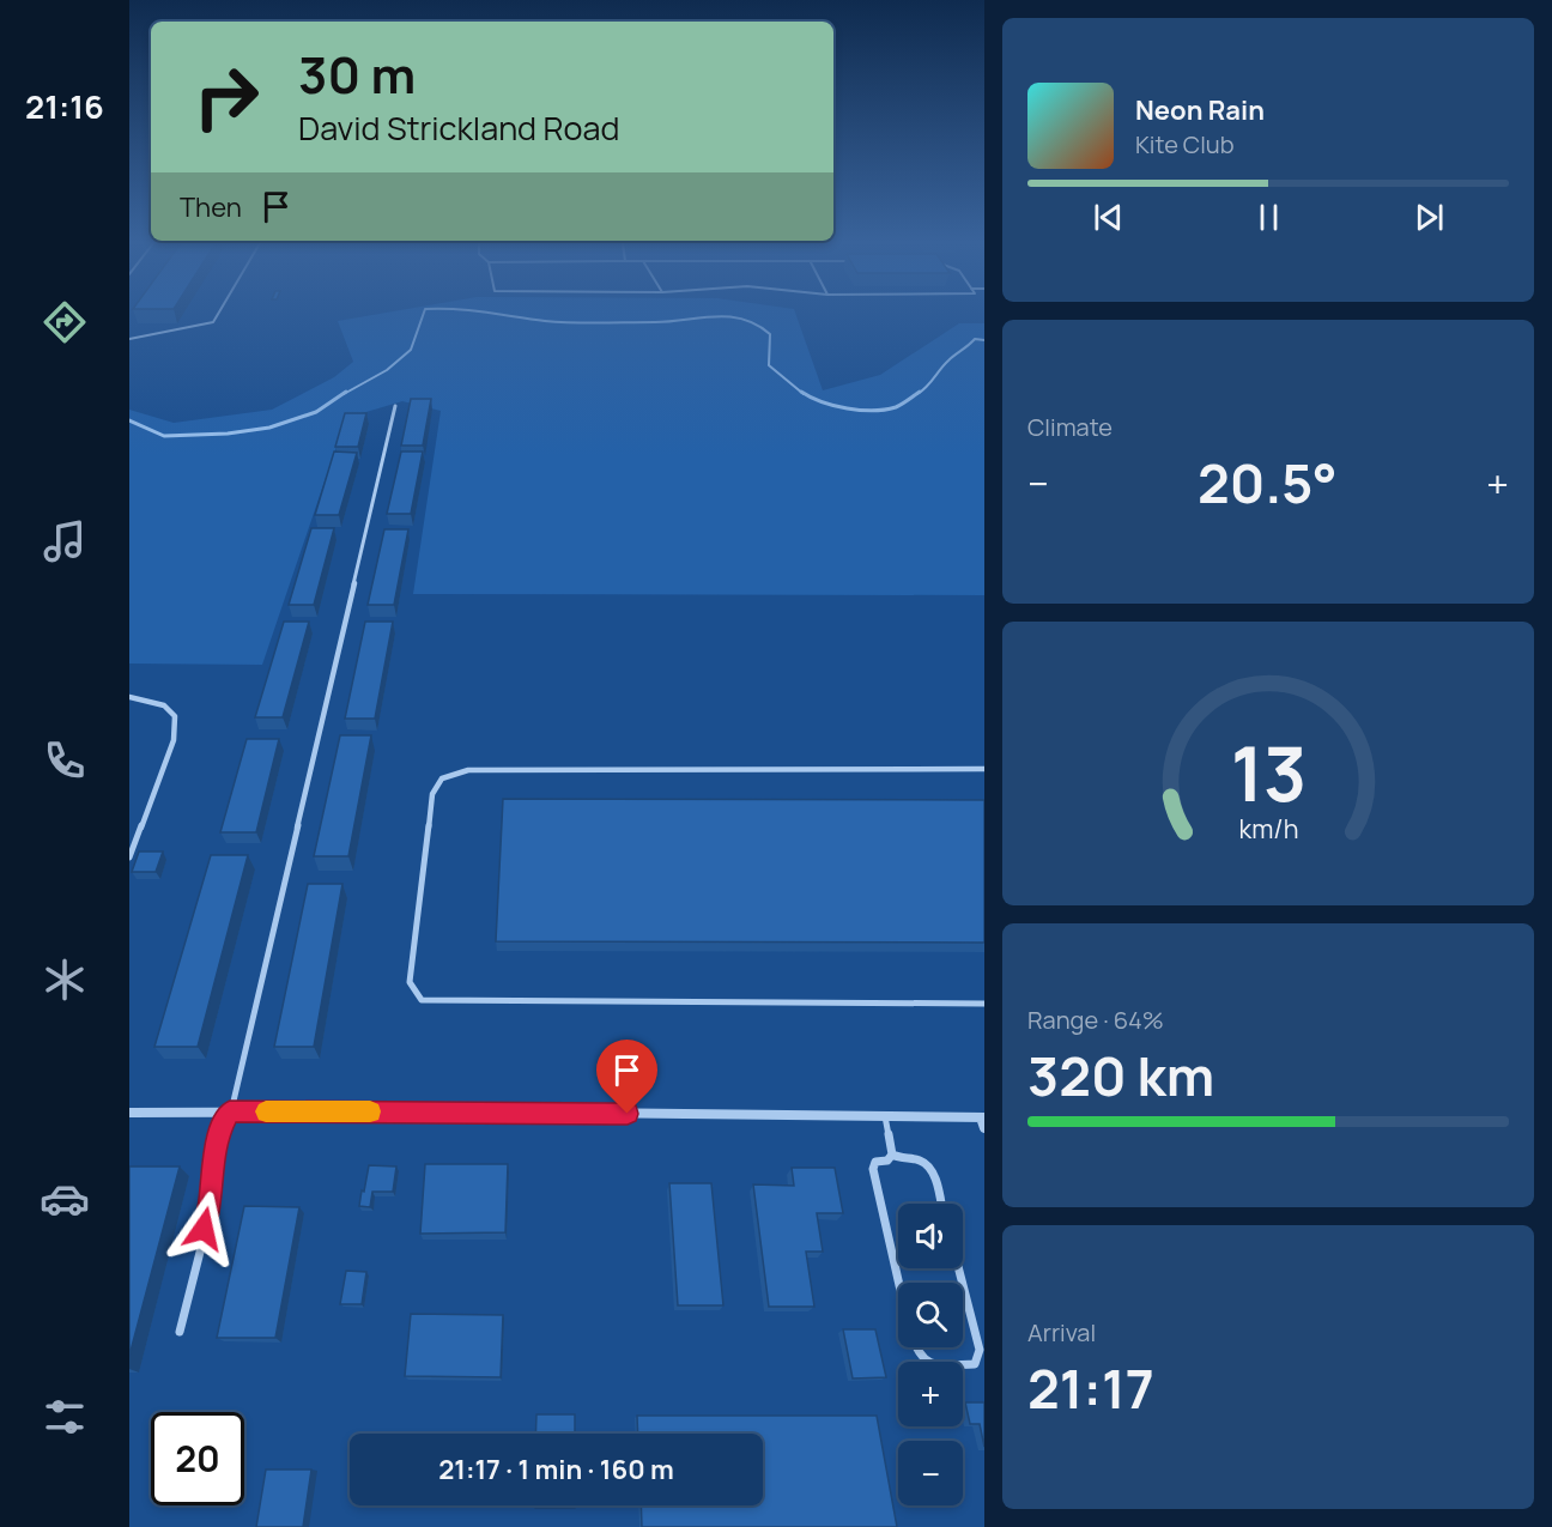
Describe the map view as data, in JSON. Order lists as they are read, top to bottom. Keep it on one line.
{"page":{"tabs":"21:16","turn":["30 m","David Strickland Road"],"song":["Neon Rain","Kite Club"],"then":"Then","tile":["Climate",["Range · 64%","320 km"],["Arrival","21:17"]],"heat":["−","20.5°","+"],"map_buttons":["+","−"],"limit":"20","trip":"21:17 · 1 min · 160 m","gauge":["13","km/h"]}}
